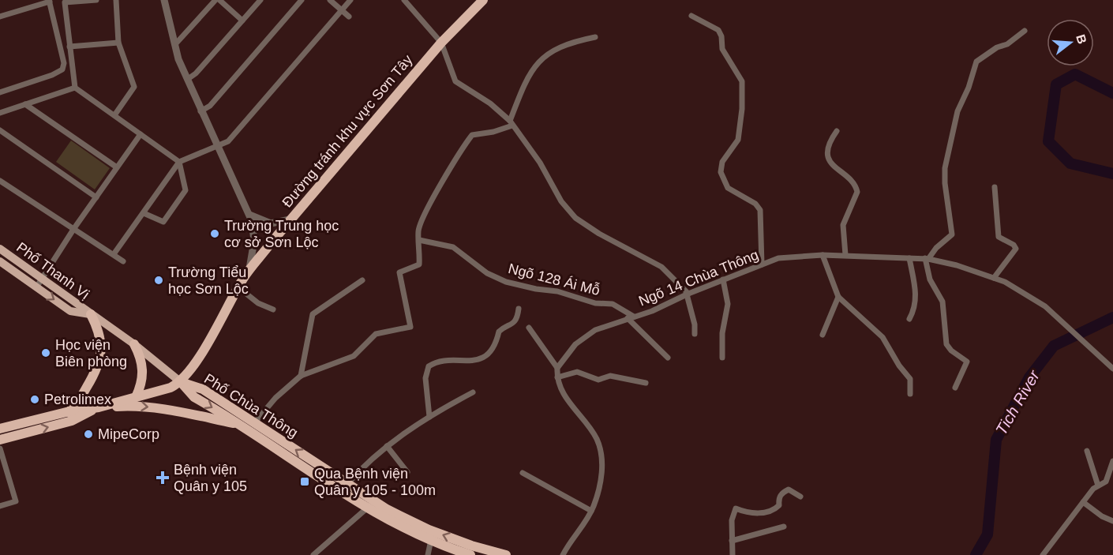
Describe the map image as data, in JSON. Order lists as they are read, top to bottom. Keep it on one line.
{"streets":{"highway":["Đường tránh khu vực Sơn Tây","Phố Chùa Thông"],"main road":["Phố Thanh Vị"],"street":["Ngõ 14 Chùa Thông","Ngõ 128 Ái Mỗ"]},"crossings":[["Đường tránh khu vực Sơn Tây","Phố Thanh Vị"],["Đường tránh khu vực Sơn Tây","Phố Chùa Thông"],["Phố Thanh Vị","Phố Chùa Thông"],["Ngõ 14 Chùa Thông","Ngõ 128 Ái Mỗ"]],"water":["Tich River"],"places":{"other":["Trường Trung học cơ sở Sơn Lộc","Trường Tiểu học Sơn Lộc","Học viện Biên phòng","Petrolimex","MipeCorp"],"health":["Bệnh viện Quân y 105"],"transit":["Qua Bệnh viện Quân y 105 - 100m"]},"north":"right"}
